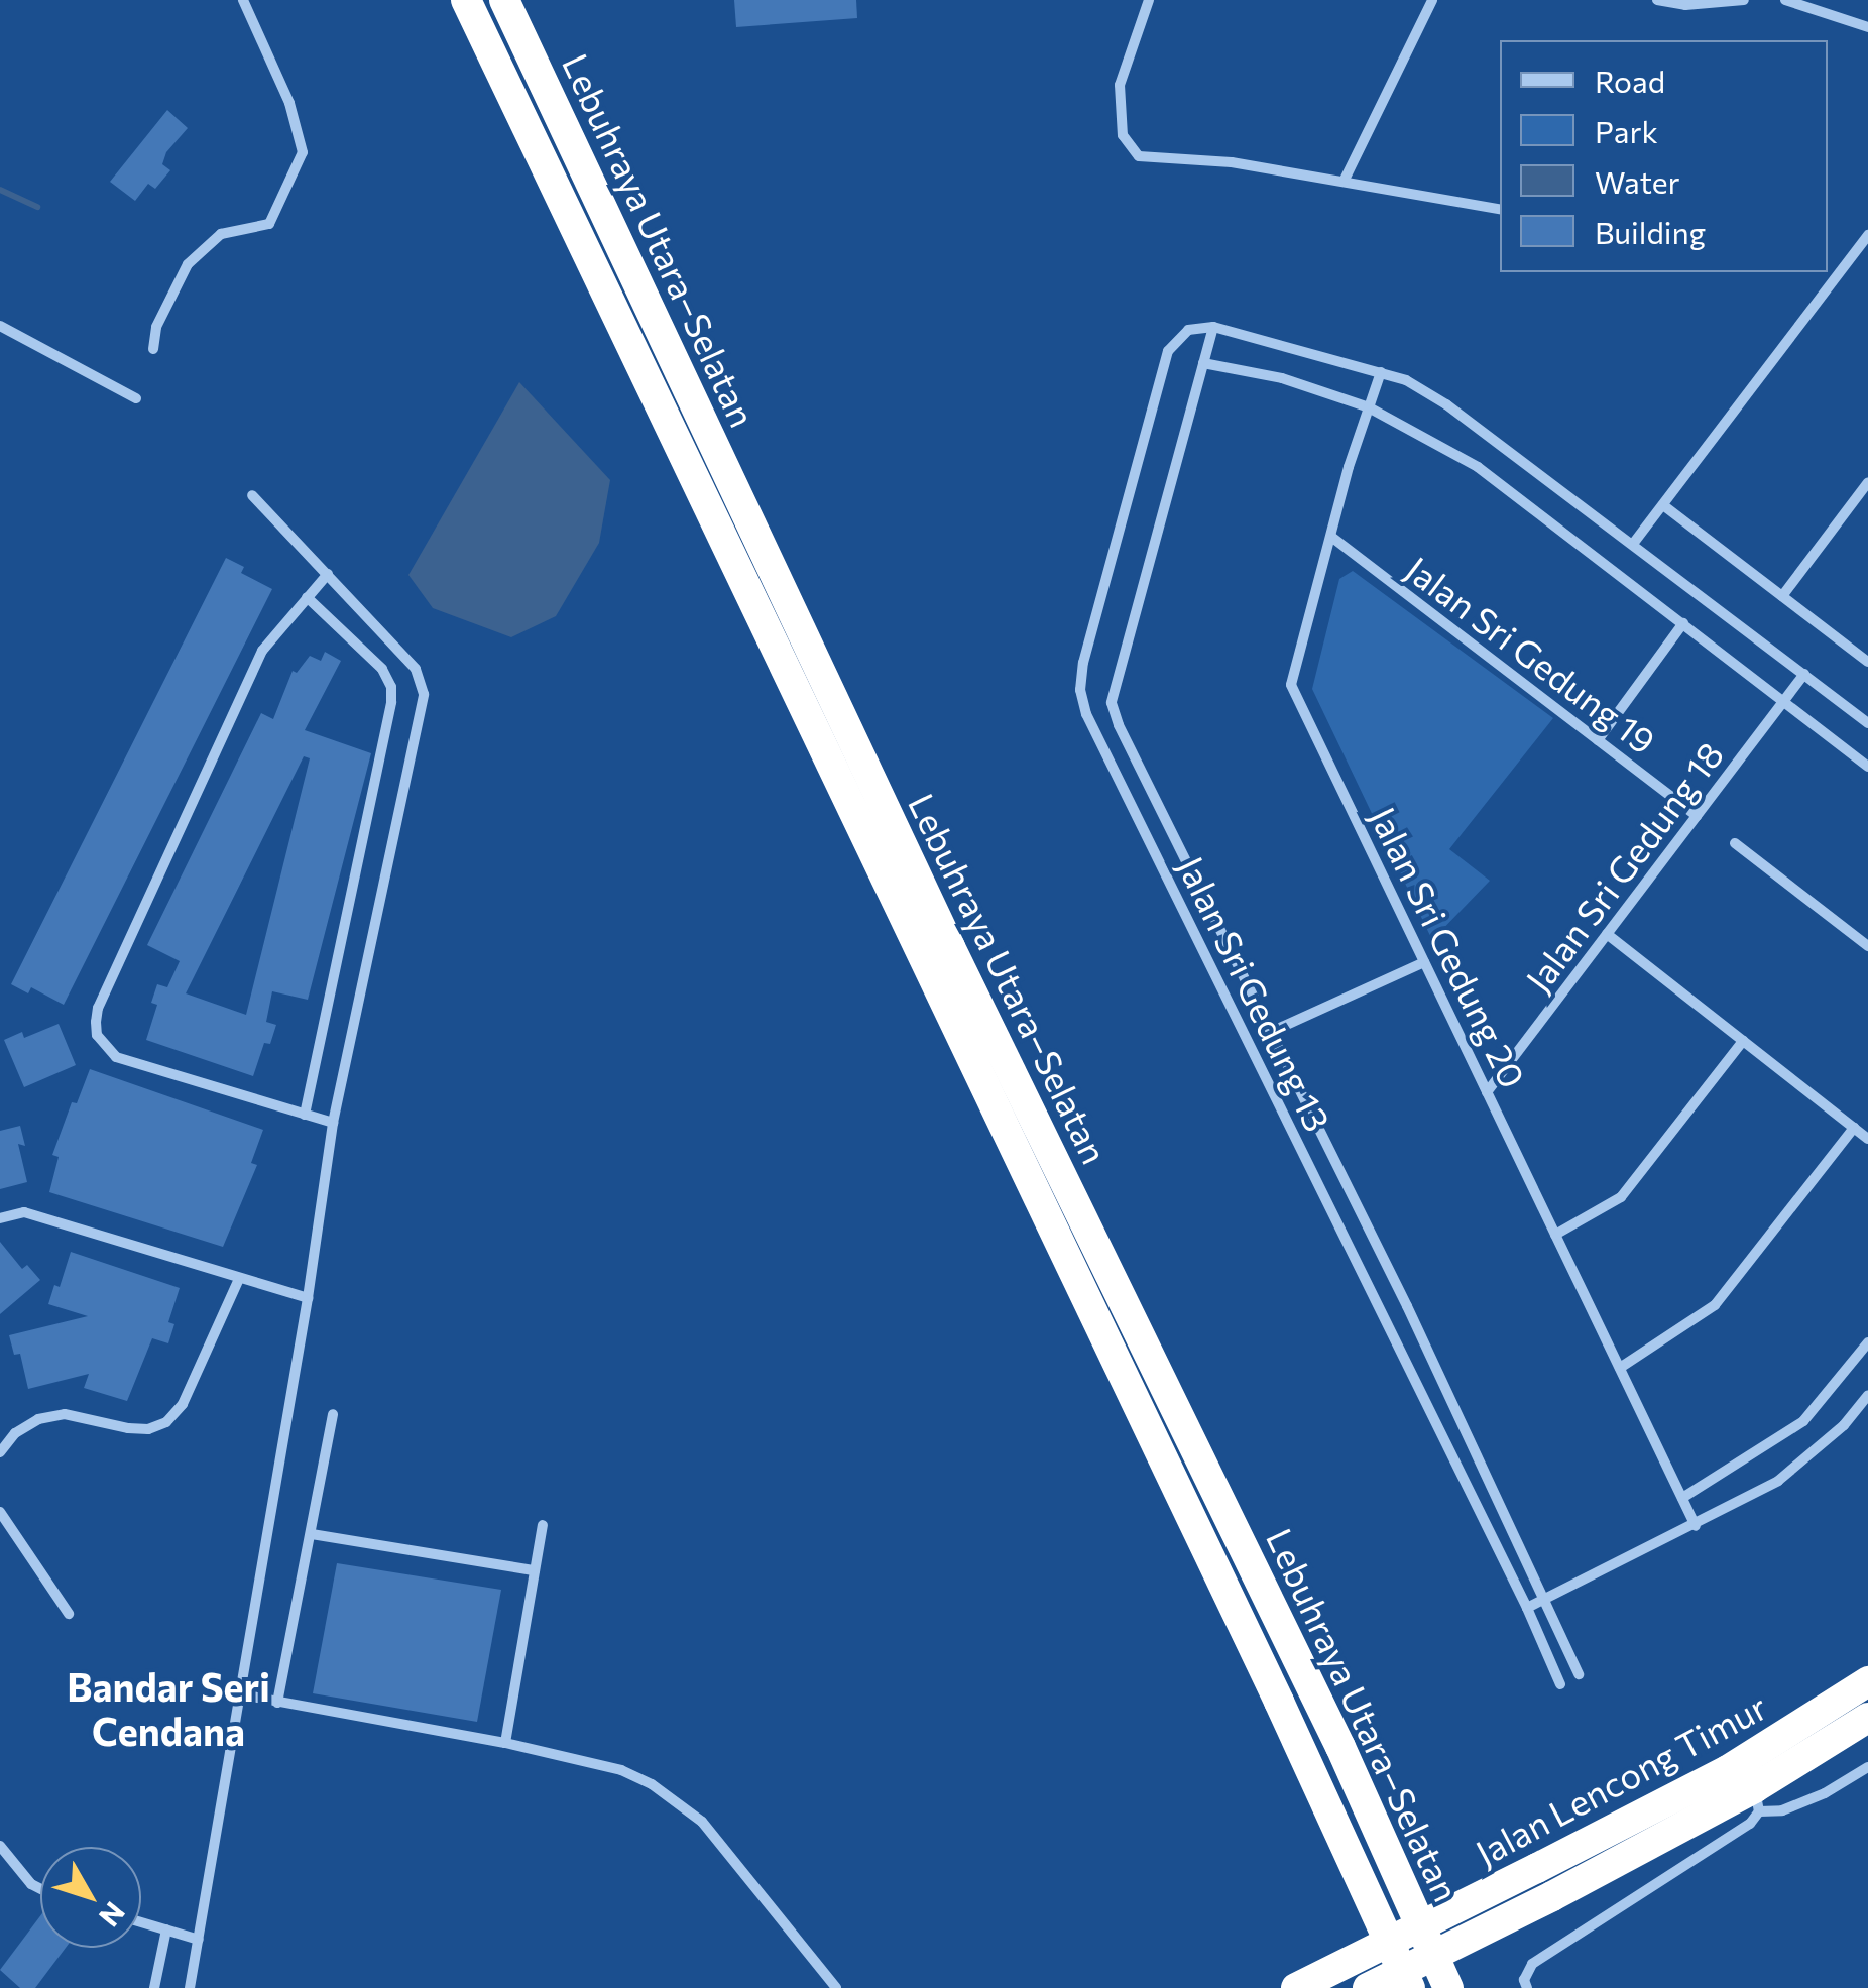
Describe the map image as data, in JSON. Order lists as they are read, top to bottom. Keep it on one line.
{"streets":{"highway":["Lebuhraya Utara–Selatan","Jalan Lencong Timur"],"street":["Jalan Sri Gedung 19","Jalan Sri Gedung 18","Jalan Sri Gedung 20","Jalan Sri Gedung 13"]},"crossings":[["Jalan Sri Gedung 19","Jalan Sri Gedung 18"],["Jalan Sri Gedung 19","Jalan Sri Gedung 20"],["Jalan Sri Gedung 18","Jalan Sri Gedung 20"]],"districts":["Bandar Seri Cendana"],"legend":["Road","Park","Water","Building"],"north":"bottom right"}
